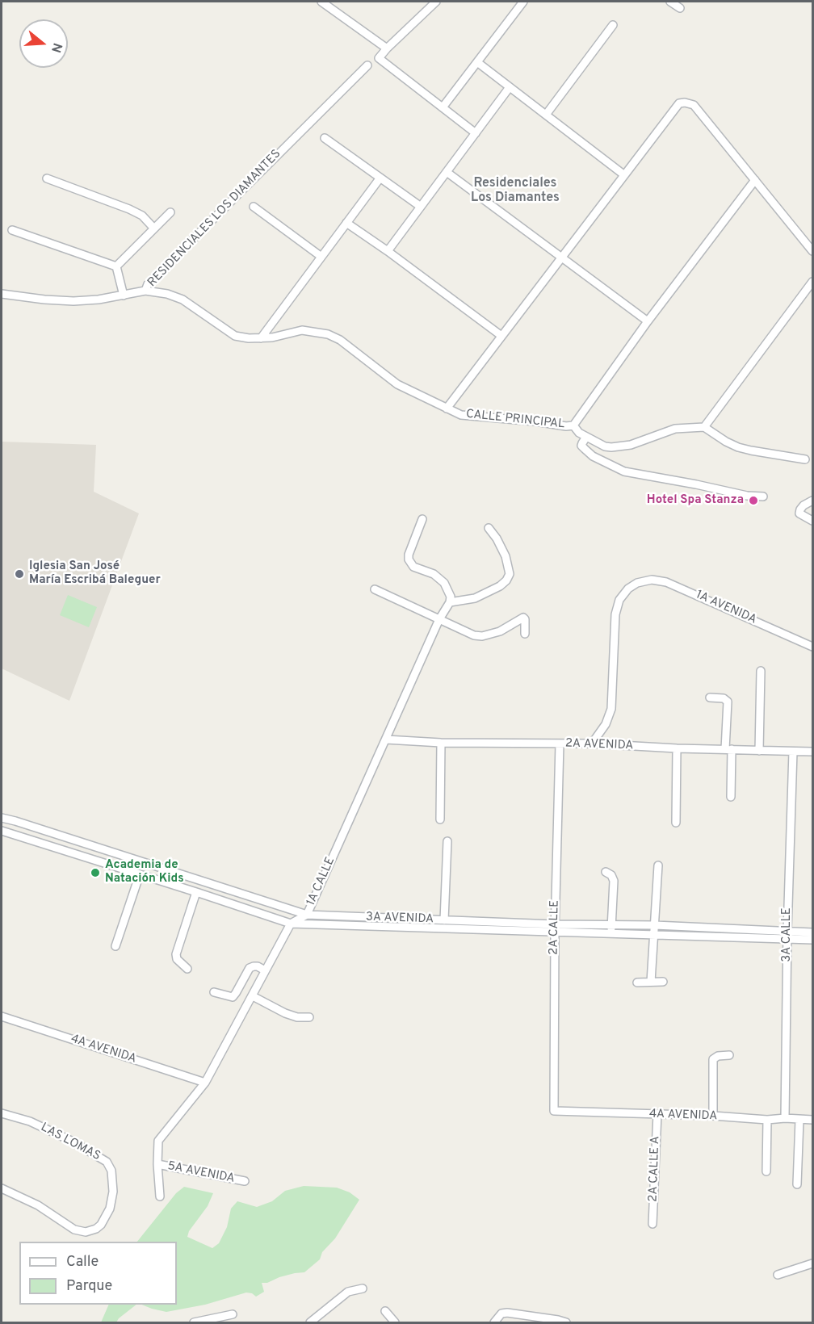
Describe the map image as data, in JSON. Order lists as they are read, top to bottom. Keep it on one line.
{"streets":{"street":["RESIDENCIALES LOS DIAMANTES","CALLE PRINCIPAL","1A AVENIDA","2A AVENIDA","1A CALLE","3A AVENIDA","2A CALLE","3A CALLE","4A AVENIDA","LAS LOMAS","2A CALLE A","5A AVENIDA"]},"crossings":[["RESIDENCIALES LOS DIAMANTES","CALLE PRINCIPAL"],["1A AVENIDA","2A AVENIDA"],["2A AVENIDA","1A CALLE"],["2A AVENIDA","2A CALLE"],["2A AVENIDA","3A CALLE"],["1A CALLE","3A AVENIDA"],["3A AVENIDA","2A CALLE"],["3A AVENIDA","3A CALLE"],["2A CALLE","4A AVENIDA"],["3A CALLE","4A AVENIDA"],["4A AVENIDA","2A CALLE A"]],"districts":["Residenciales Los Diamantes"],"places":["Hotel Spa Stanza","Iglesia San José María Escribá Baleguer","Academia de Natación Kids"],"legend":["Calle","Parque"],"north":"right"}
